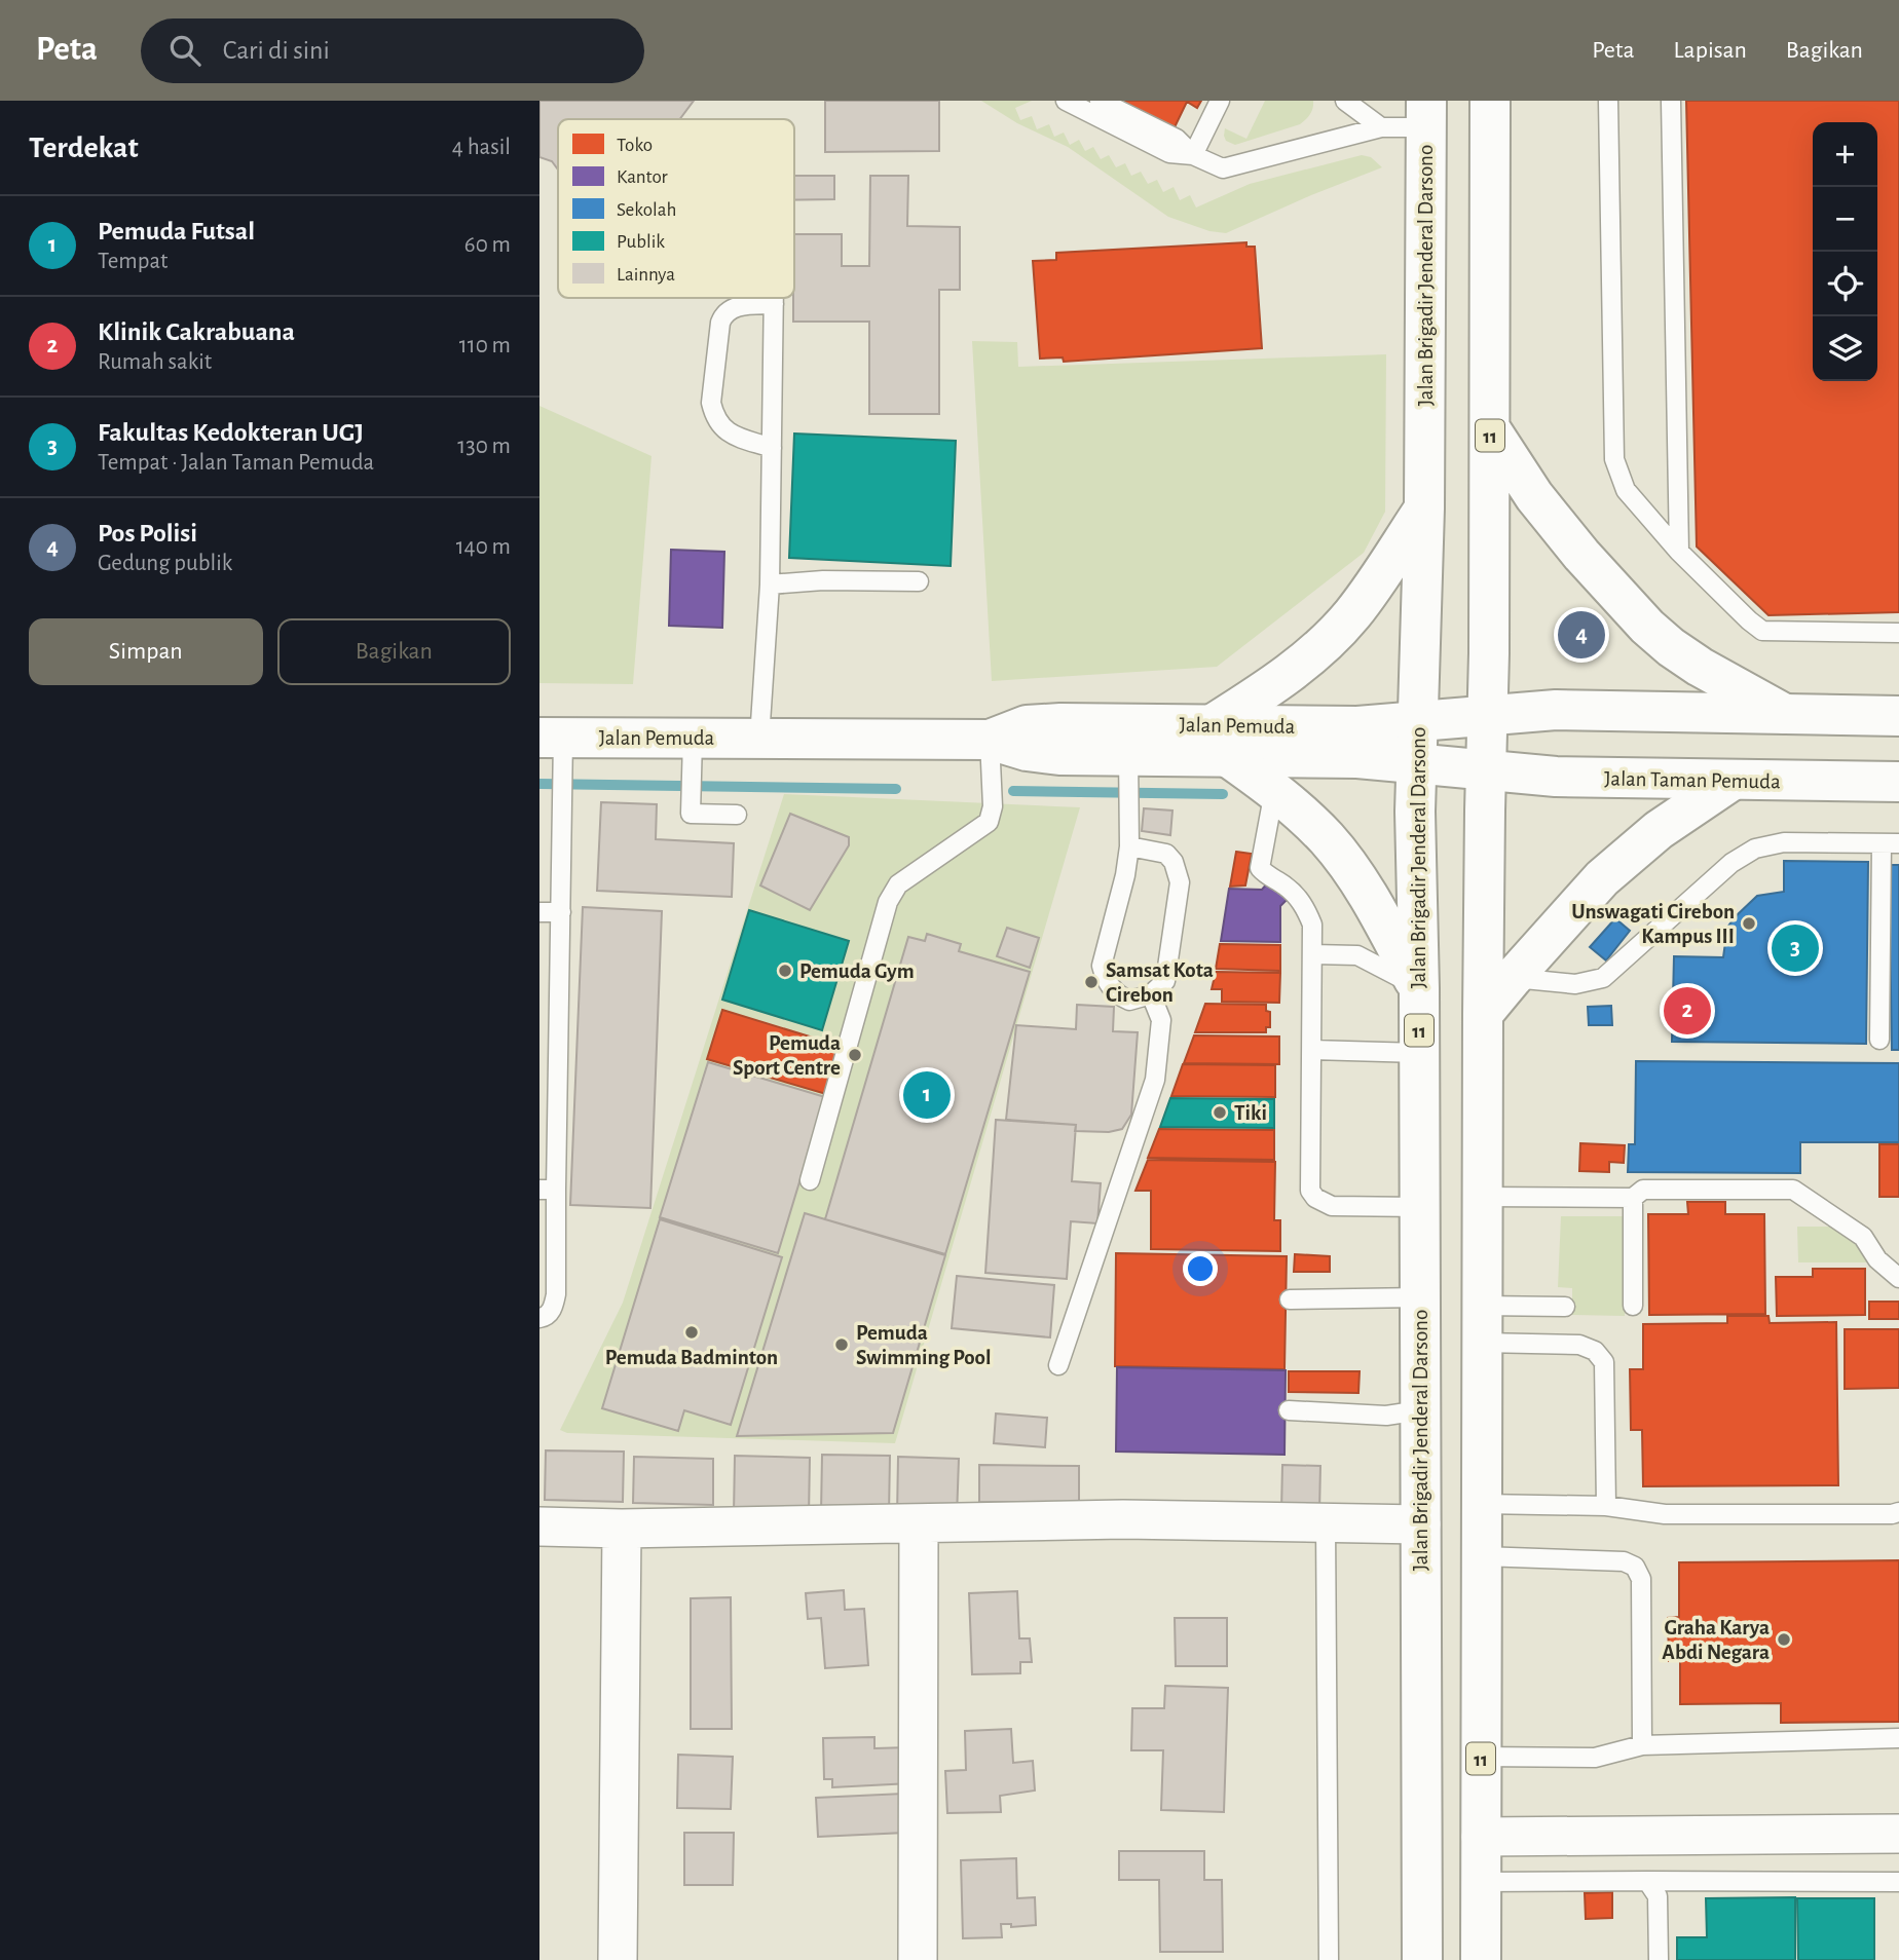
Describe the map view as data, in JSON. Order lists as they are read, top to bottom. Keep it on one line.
{"streets":{"main road":["Jalan Brigadir Jenderal Darsono","11","Jalan Pemuda","Jalan Taman Pemuda"]},"crossings":[["Jalan Brigadir Jenderal Darsono","Jalan Pemuda"],["11","Jalan Pemuda"],["11","Jalan Taman Pemuda"],["Jalan Pemuda","Jalan Taman Pemuda"]],"places":["Unswagati Cirebon Kampus III","Pemuda Gym","Samsat Kota Cirebon","Pemuda Sport Centre","Tiki","Pemuda Badminton","Pemuda Swimming Pool","Graha Karya Abdi Negara"],"legend":["Toko","Kantor","Sekolah","Publik","Lainnya"],"page":{"header":"Peta","search":"Cari di sini","nav":["Peta","Lapisan","Bagikan"],"heading":["Terdekat","4 hasil"],"map_buttons":["+","−"],"list":[{"mark":"1","name":"Pemuda Futsal","note":"Tempat","value":"60 m"},{"mark":"2","name":"Klinik Cakrabuana","note":"Rumah sakit","value":"110 m"},{"mark":"3","name":"Fakultas Kedokteran UGJ","note":"Tempat · Jalan Taman Pemuda","value":"130 m"},{"mark":"4","name":"Pos Polisi","note":"Gedung publik","value":"140 m"}],"buttons":["Simpan","Bagikan"],"pins":["4","3","2","1"]}}
